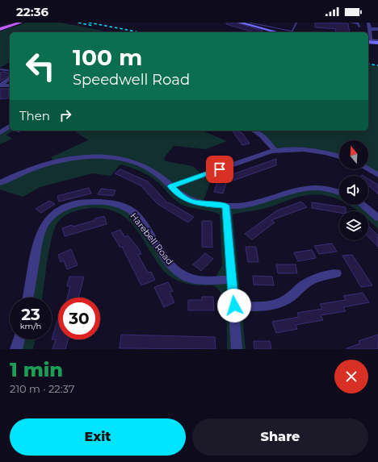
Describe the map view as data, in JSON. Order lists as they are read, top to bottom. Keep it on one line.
{"streets":{"street":["Harebell Road"]},"north":"top","page":{"status":"22:36","turn":["100 m","Speedwell Road"],"then":"Then","speed":"23 km/h","limit":"30","heading":["1 min","210 m · 22:37"],"buttons":["Exit","Share"]}}
